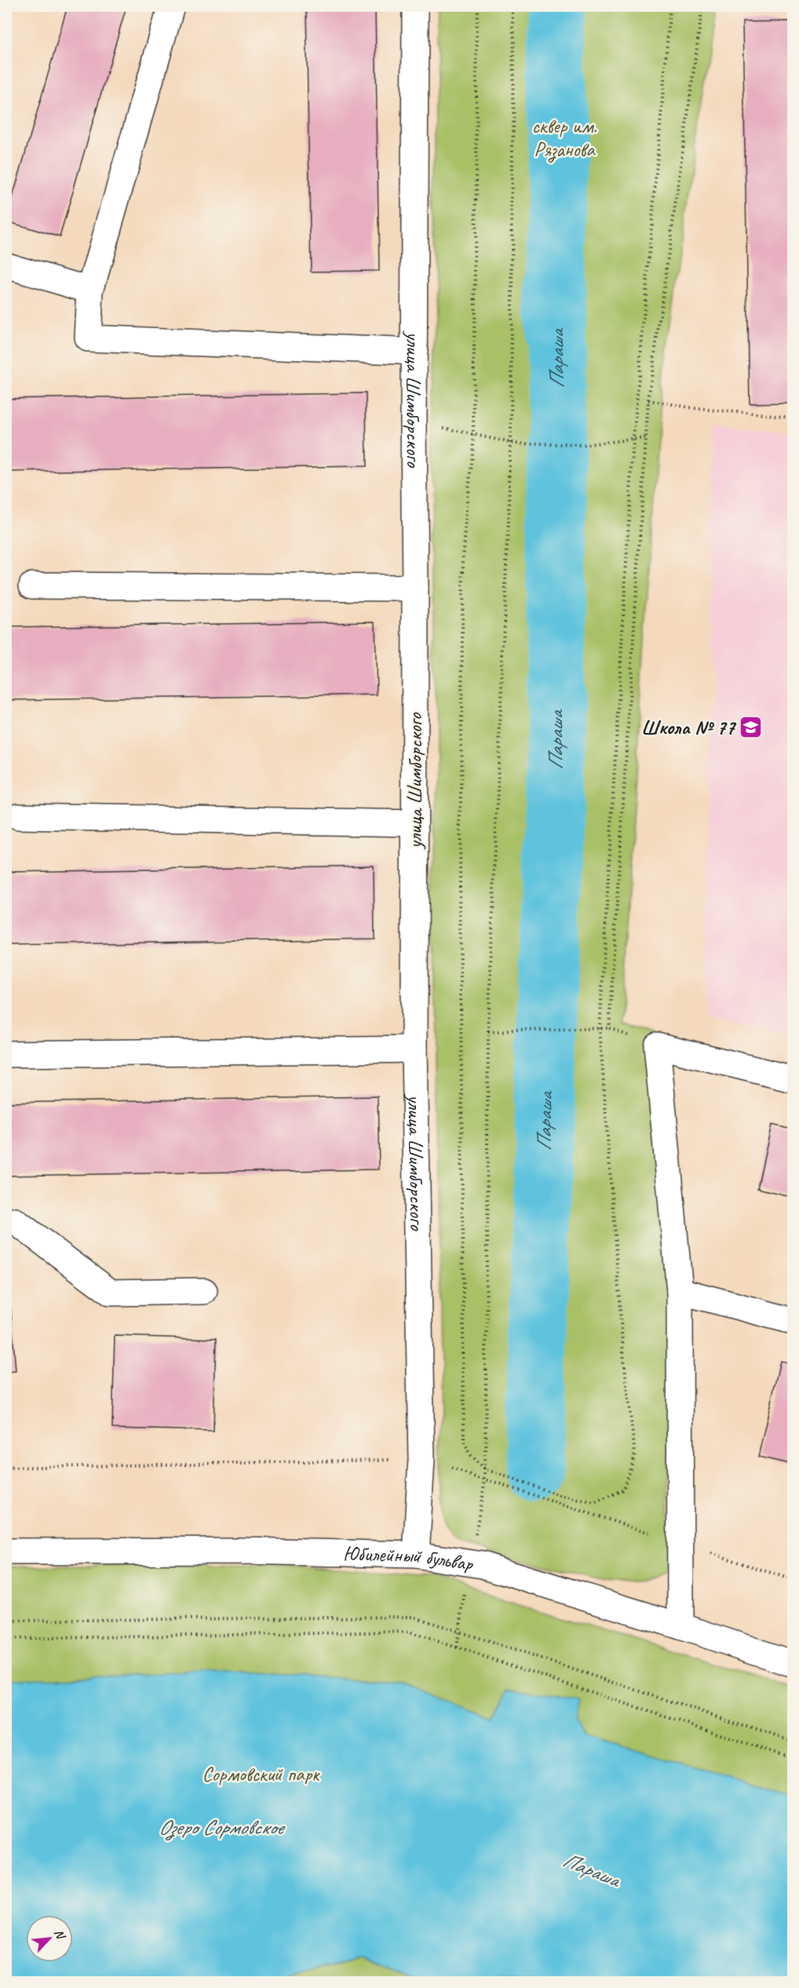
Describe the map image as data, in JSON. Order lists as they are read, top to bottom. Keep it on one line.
{"streets":{"street":["улица Шимборского","Юбилейный бульвар"]},"crossings":[["улица Шимборского","Юбилейный бульвар"]],"water":["Параша","Озеро Сормовское"],"parks":["сквер им. Рязанова","Сормовский парк"],"places":{"school or university":["Школа № 77"]},"north":"top right"}
